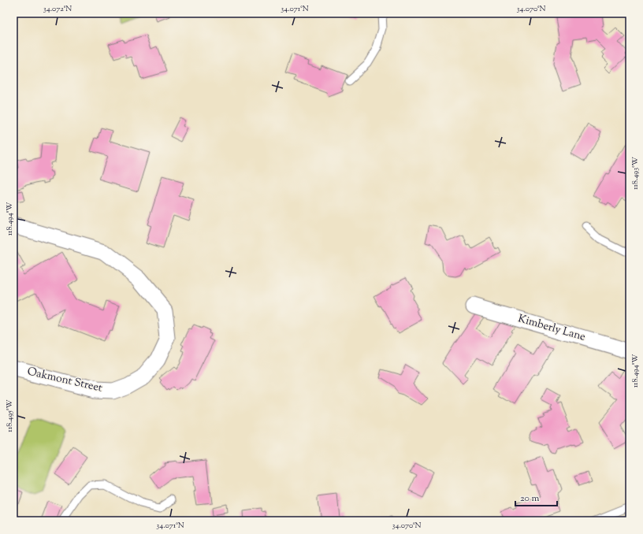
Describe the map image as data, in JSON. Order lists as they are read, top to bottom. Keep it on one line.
{"streets":{"street":["Kimberly Lane","Oakmont Street"]},"scale_bar":"20 m","coordinates":["34.072°N","34.071°N","34.070°N","118.493°W","118.494°W","118.495°W"]}
